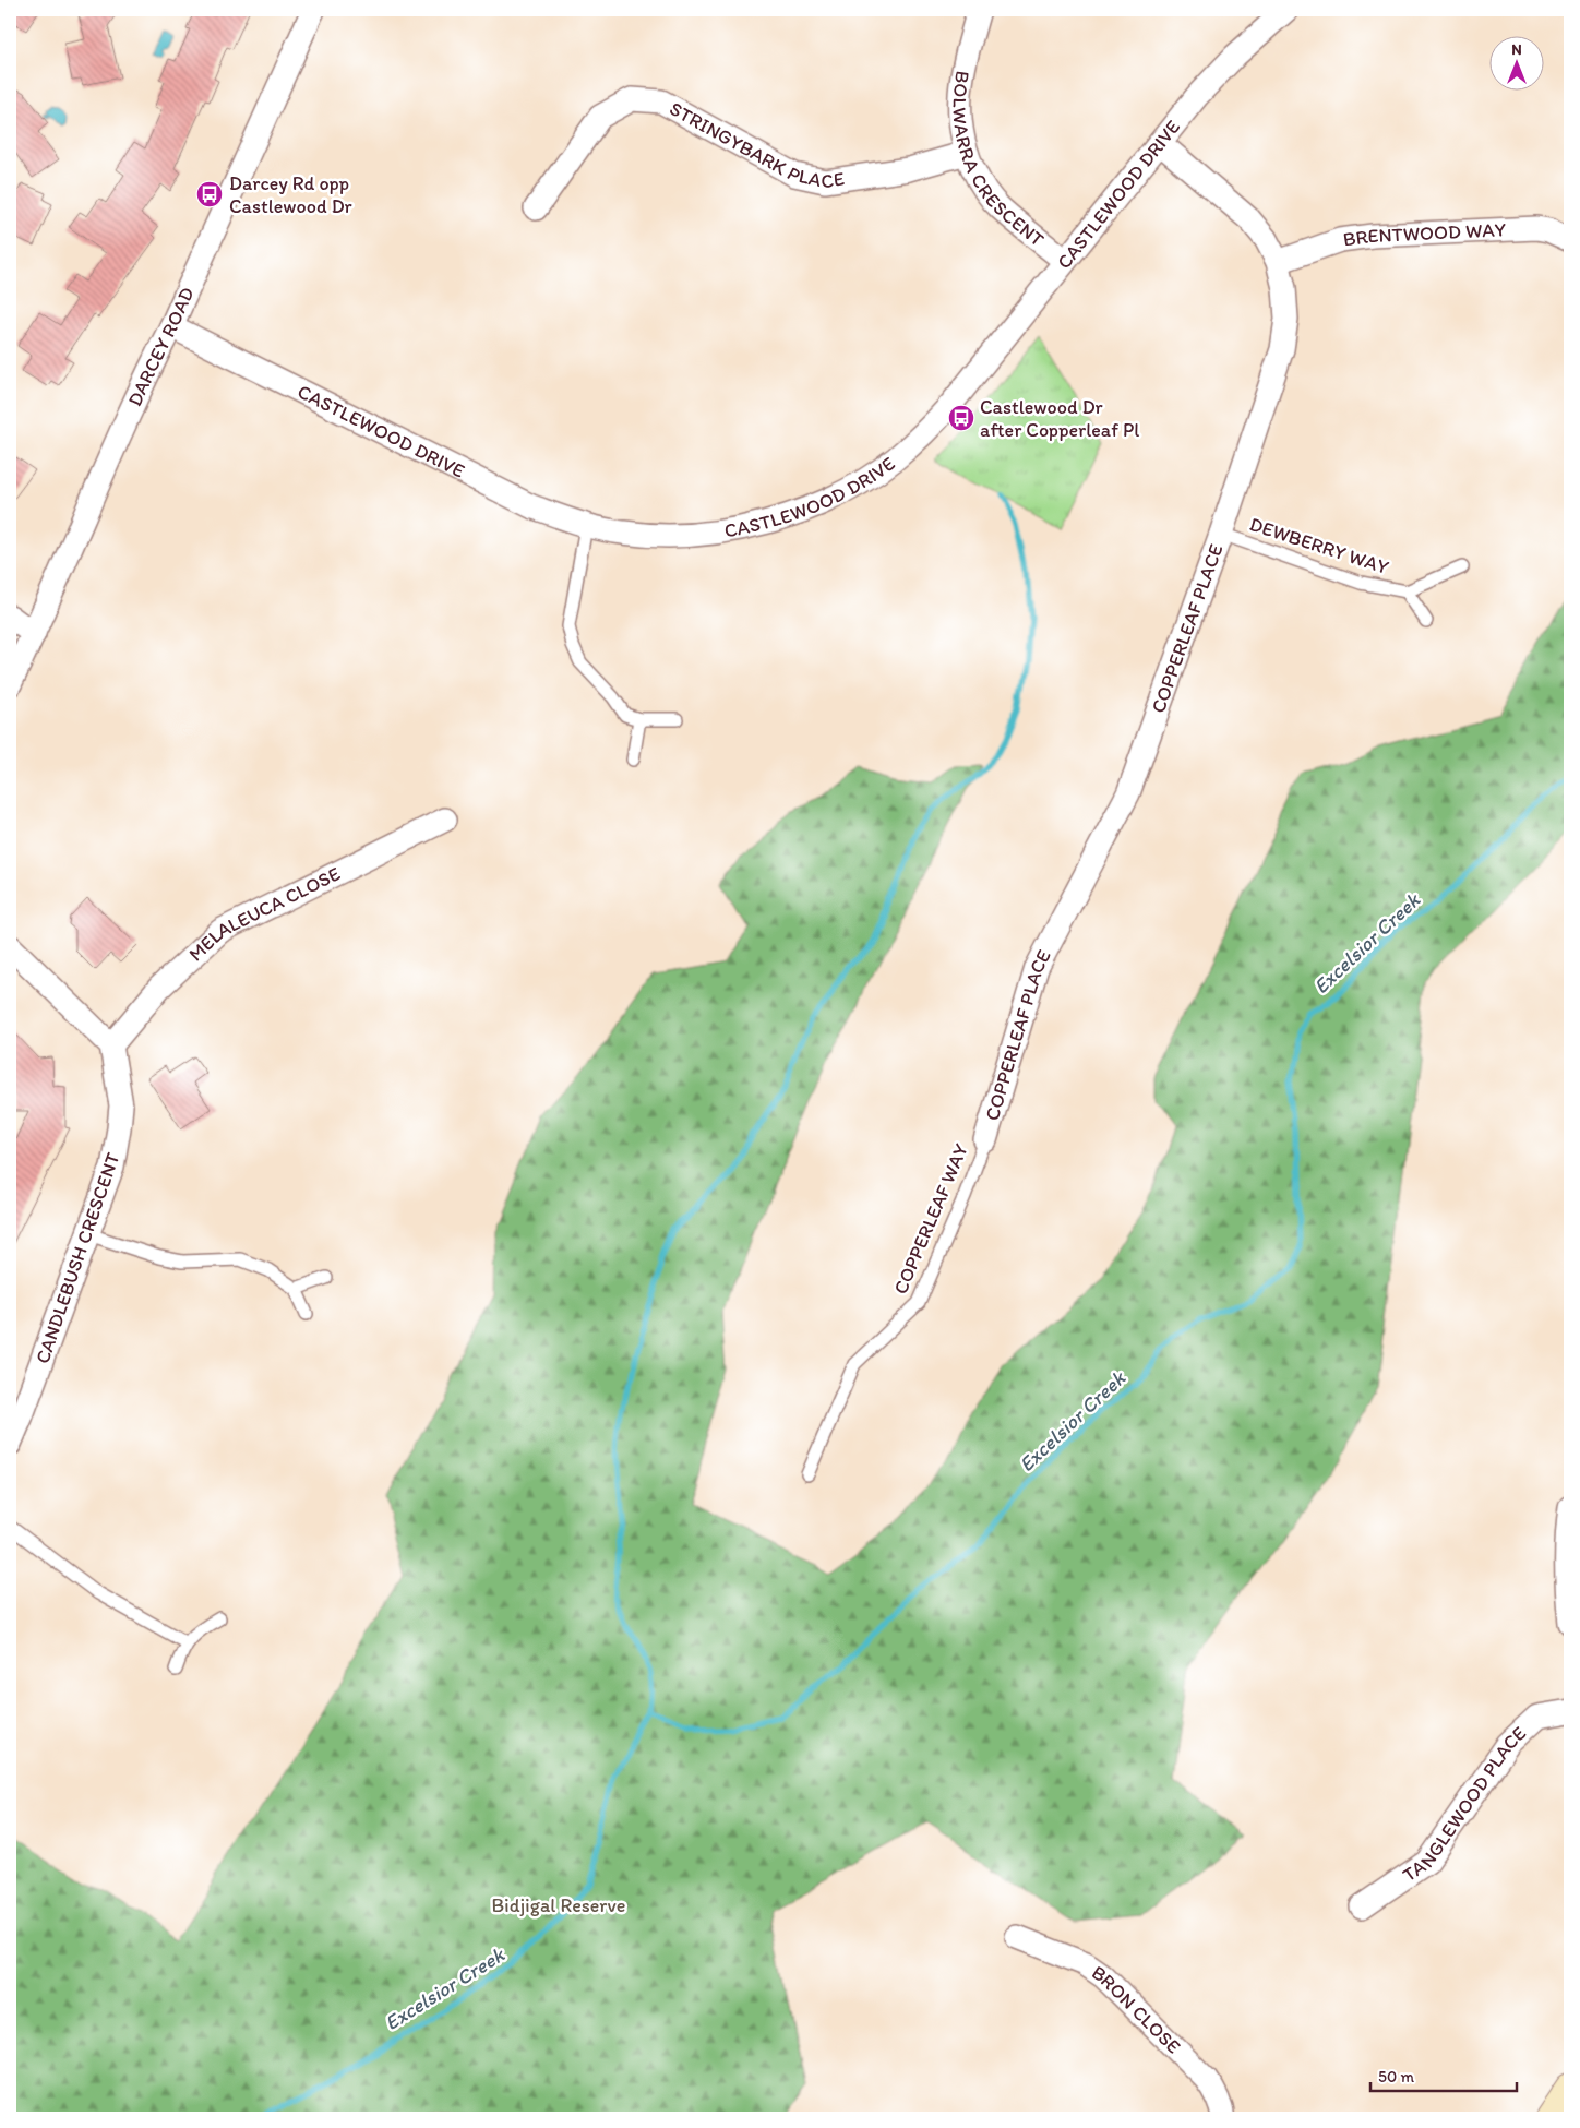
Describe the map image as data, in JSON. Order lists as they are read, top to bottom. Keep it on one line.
{"streets":{"street":["STRINGYBARK PLACE","BOLWARRA CRESCENT","CASTLEWOOD DRIVE","BRENTWOOD WAY","DARCEY ROAD","COPPERLEAF PLACE","MELALEUCA CLOSE","CANDLEBUSH CRESCENT","TANGLEWOOD PLACE","BRON CLOSE"],"lane":["DEWBERRY WAY","COPPERLEAF WAY"]},"crossings":[["STRINGYBARK PLACE","BOLWARRA CRESCENT"],["BOLWARRA CRESCENT","CASTLEWOOD DRIVE"],["CASTLEWOOD DRIVE","DARCEY ROAD"],["CASTLEWOOD DRIVE","COPPERLEAF PLACE"],["BRENTWOOD WAY","COPPERLEAF PLACE"],["DEWBERRY WAY","COPPERLEAF PLACE"],["COPPERLEAF PLACE","COPPERLEAF WAY"],["MELALEUCA CLOSE","CANDLEBUSH CRESCENT"]],"water":["Excelsior Creek"],"parks":["Bidjigal Reserve"],"places":{"bus stop":["Darcey Rd opp Castlewood Dr","Castlewood Dr after Copperleaf Pl"]},"scale_bar":"50 m","north":"top"}
